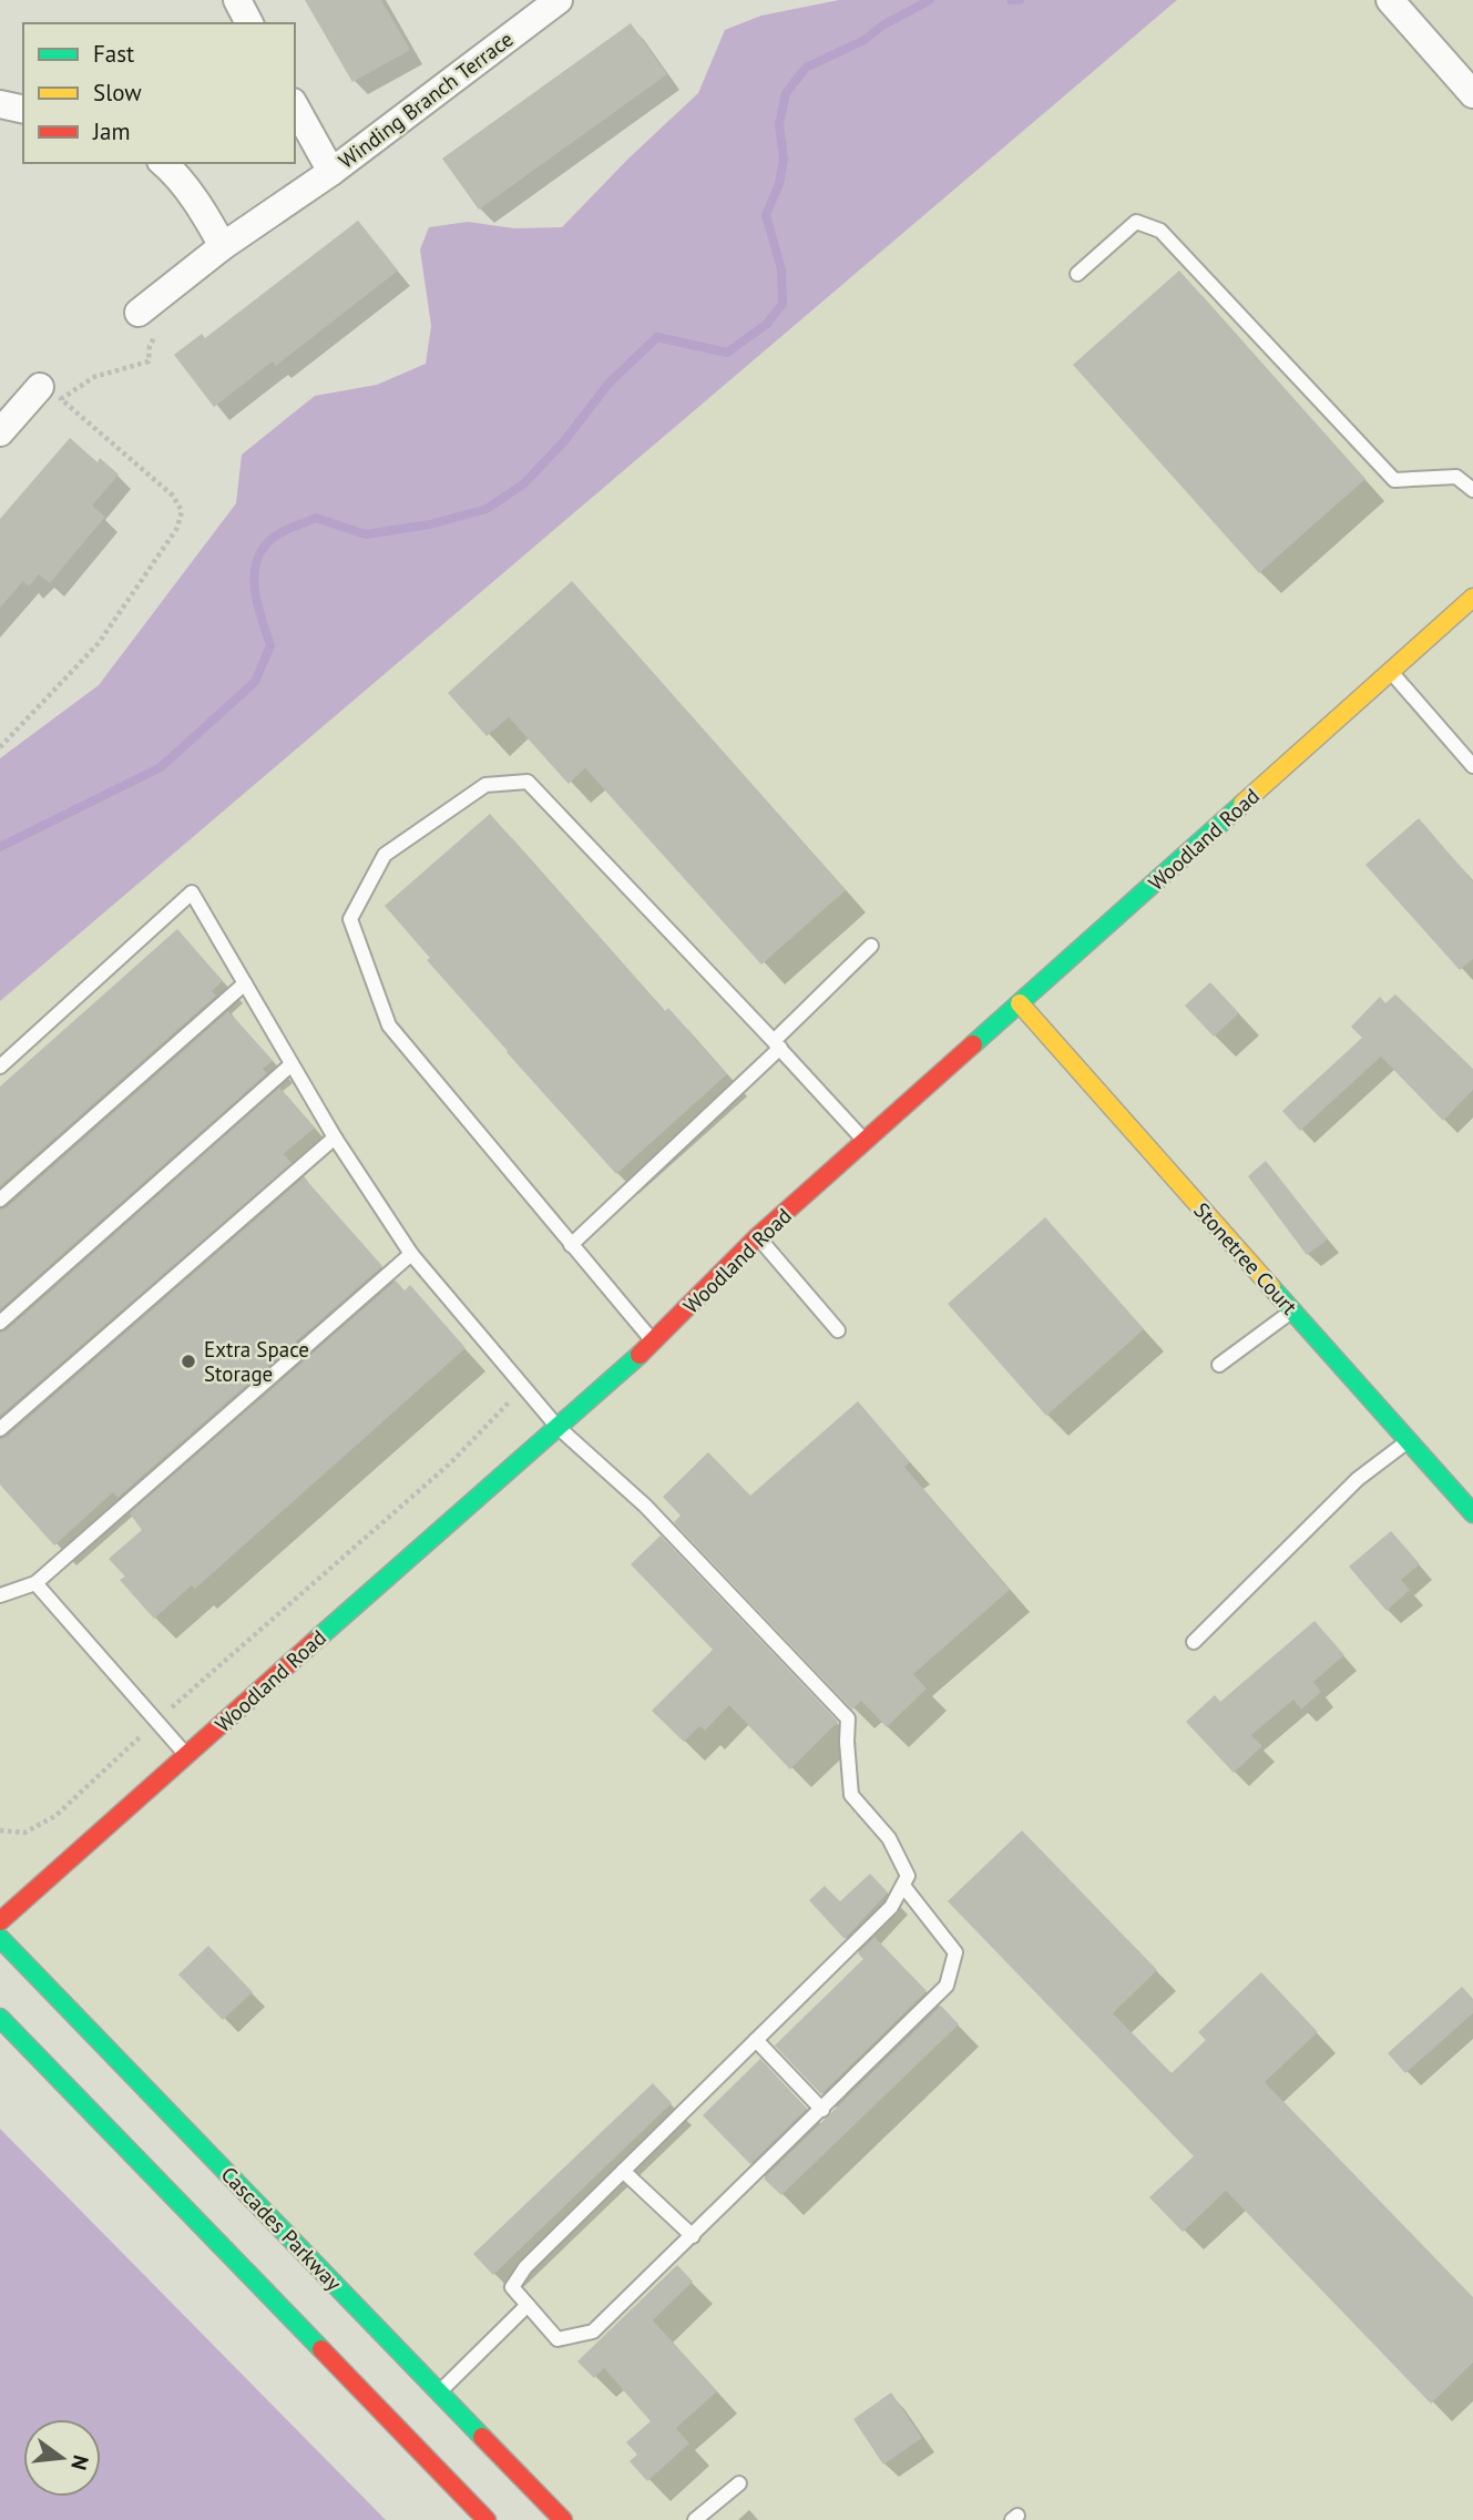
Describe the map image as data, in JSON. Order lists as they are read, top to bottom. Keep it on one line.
{"streets":{"street":["Winding Branch Terrace","Woodland Road","Stonetree Court","Cascades Parkway"]},"crossings":[["Woodland Road","Stonetree Court"]],"places":["Extra Space Storage"],"legend":["Fast","Slow","Jam"],"north":"right"}
